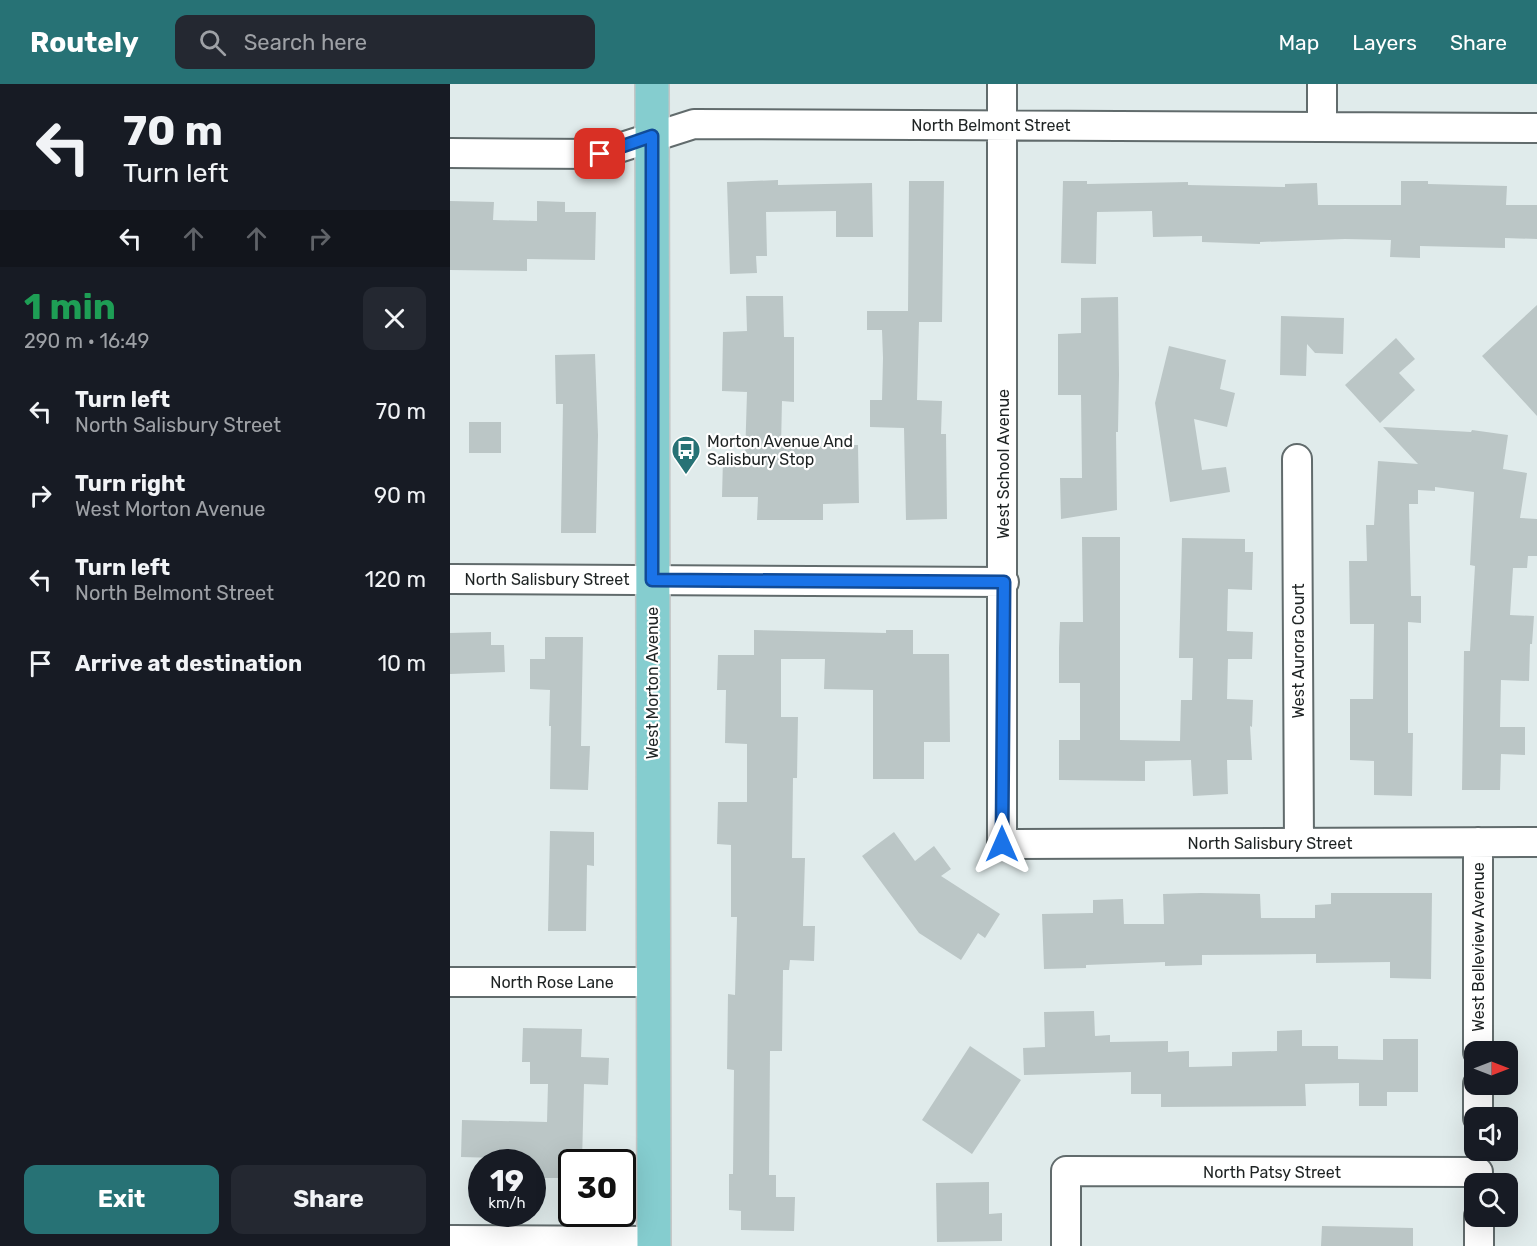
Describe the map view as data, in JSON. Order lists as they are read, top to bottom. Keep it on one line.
{"streets":{"main road":["West Morton Avenue"],"street":["North Belmont Street","West School Avenue","North Salisbury Street","West Aurora Court","West Belleview Avenue","North Rose Lane","North Patsy Street"]},"crossings":[["North Belmont Street","West School Avenue"],["North Belmont Street","West Morton Avenue"],["West School Avenue","North Salisbury Street"],["North Salisbury Street","West Aurora Court"],["North Salisbury Street","West Morton Avenue"],["North Salisbury Street","West Belleview Avenue"],["West Morton Avenue","North Rose Lane"]],"places":{"bus stop":["Morton Avenue And Salisbury Stop"]},"north":"right","page":{"header":"Routely","search":"Search here","nav":["Map","Layers","Share"],"turn":["70 m","Turn left"],"heading":["1 min","290 m · 16:49"],"list":[{"name":"Turn left","note":"North Salisbury Street","value":"70 m"},{"name":"Turn right","note":"West Morton Avenue","value":"90 m"},{"name":"Turn left","note":"North Belmont Street","value":"120 m"},{"name":"Arrive at destination","value":"10 m"}],"speed":"19 km/h","limit":"30","buttons":["Exit","Share"]}}
